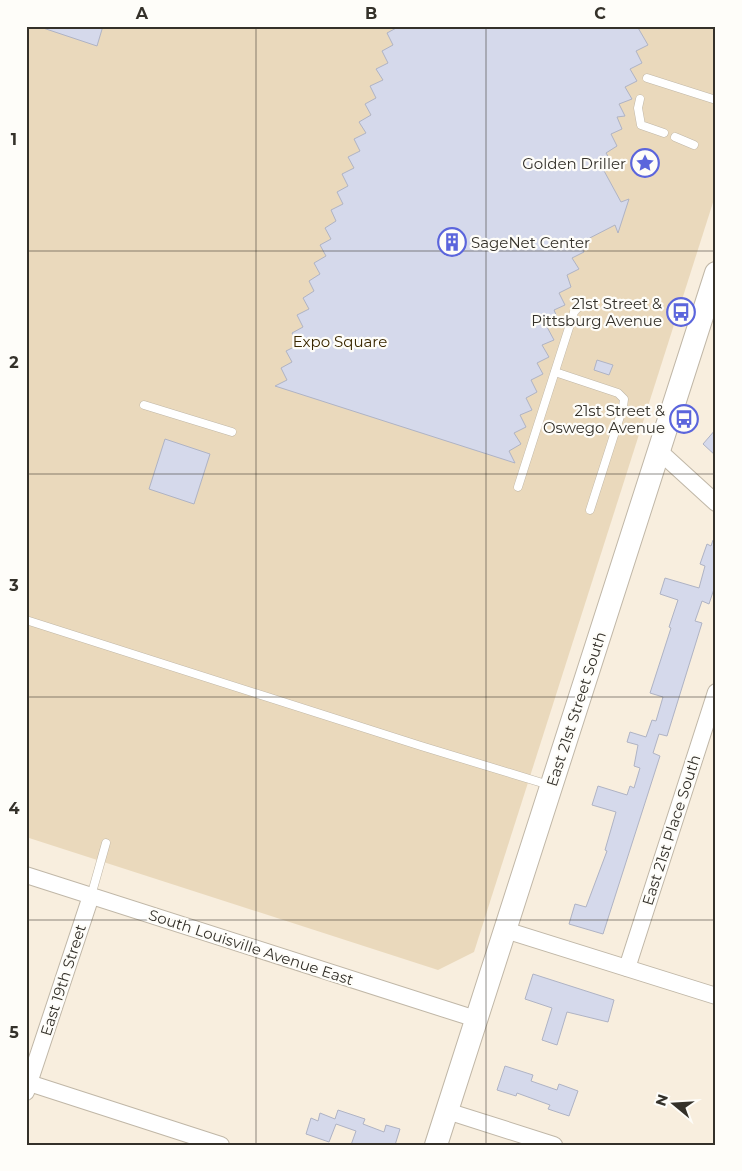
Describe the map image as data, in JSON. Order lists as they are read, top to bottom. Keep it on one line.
{"streets":{"main road":["East 21st Street South"],"street":["East 21st Place South","South Louisville Avenue East","East 19th Street"]},"crossings":[["East 21st Street South","South Louisville Avenue East"],["South Louisville Avenue East","East 19th Street"]],"parks":["Expo Square"],"places":{"place":["Golden Driller"],"building":["SageNet Center"],"bus stop":["21st Street & Pittsburg Avenue","21st Street & Oswego Avenue"]},"north":"left","grid":{"columns":["A","B","C"],"rows":["1","2","3","4","5"]}}
